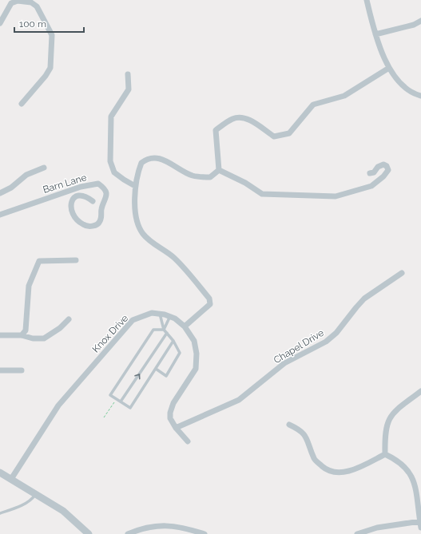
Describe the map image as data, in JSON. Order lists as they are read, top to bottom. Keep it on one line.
{"streets":{"street":["Barn Lane","Knox Drive","Chapel Drive"]},"crossings":[["Knox Drive","Chapel Drive"]],"scale_bar":"100 m"}
